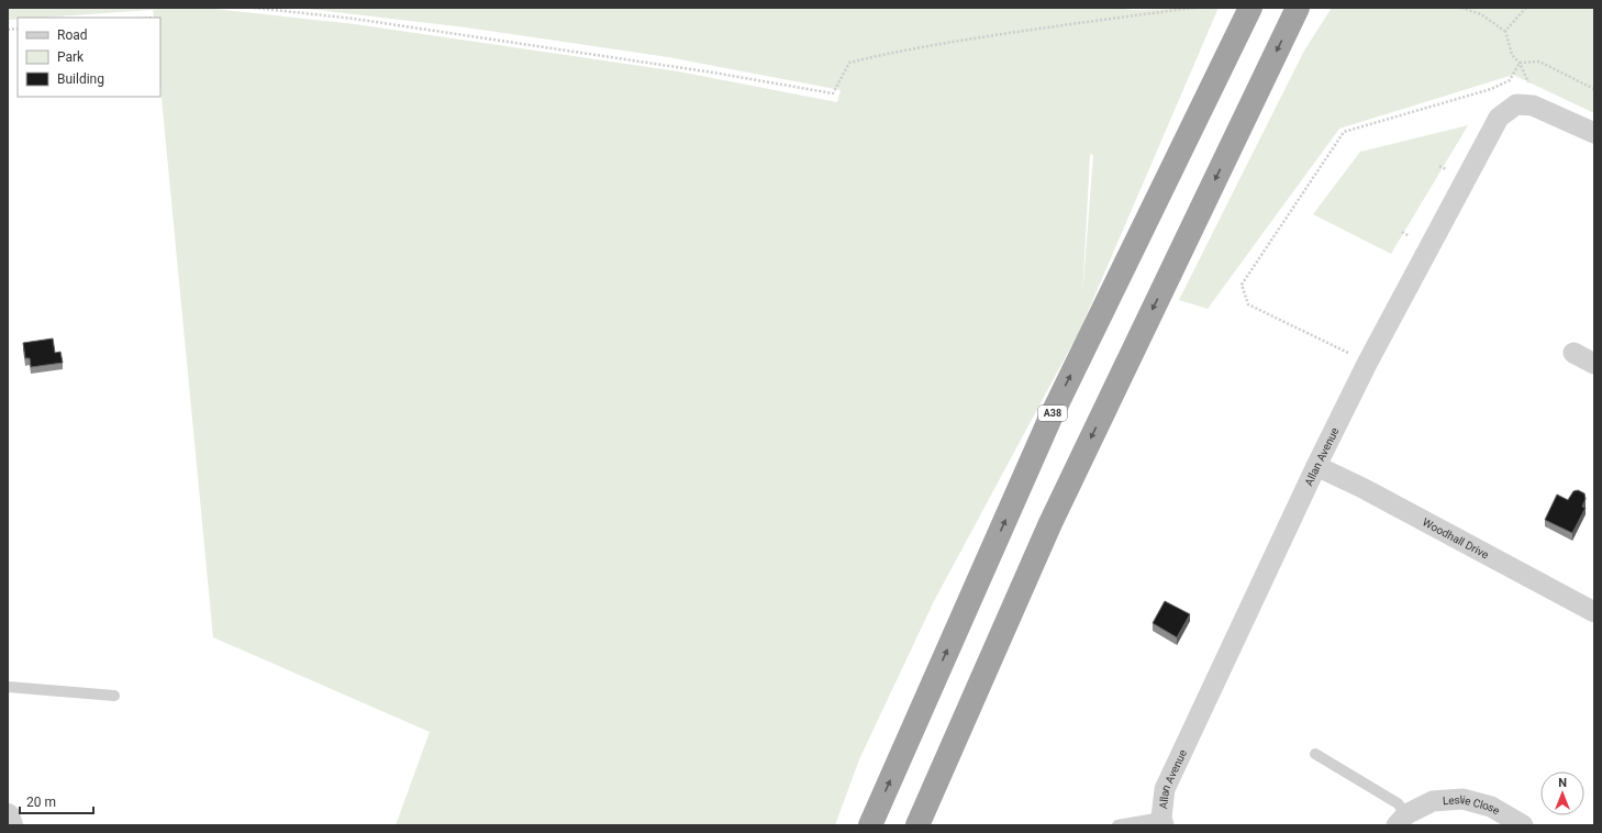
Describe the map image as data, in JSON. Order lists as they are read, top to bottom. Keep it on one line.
{"streets":{"highway":["A38"],"street":["Allan Avenue","Woodhall Drive","Leslie Close"]},"crossings":[["Allan Avenue","Woodhall Drive"]],"legend":["Road","Park","Building"],"scale_bar":"20 m","north":"top"}
